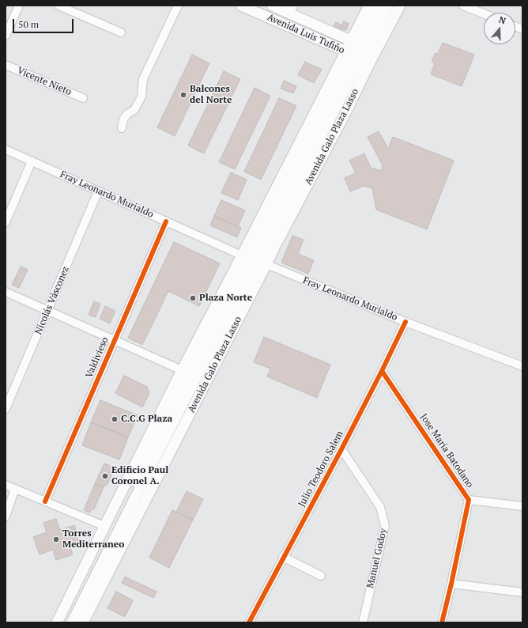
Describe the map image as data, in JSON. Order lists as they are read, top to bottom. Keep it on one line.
{"streets":{"main road":["Avenida Luis Tufiño","Avenida Galo Plaza Lasso"],"street":["Vicente Nieto","Fray Leonardo Murialdo","Nicolás Vásconez","Valdivieso","Jose Maria Batodano","Julio Teodoro Salem","Manuel Godoy"]},"crossings":[["Avenida Luis Tufiño","Avenida Galo Plaza Lasso"],["Avenida Galo Plaza Lasso","Fray Leonardo Murialdo"],["Fray Leonardo Murialdo","Nicolás Vásconez"],["Fray Leonardo Murialdo","Valdivieso"],["Fray Leonardo Murialdo","Julio Teodoro Salem"],["Jose Maria Batodano","Julio Teodoro Salem"],["Julio Teodoro Salem","Manuel Godoy"]],"places":["Balcones del Norte","Plaza Norte","C.C.G Plaza","Edificio Paul Coronel A.","Torres Mediterraneo"],"scale_bar":"50 m","north":"top"}
